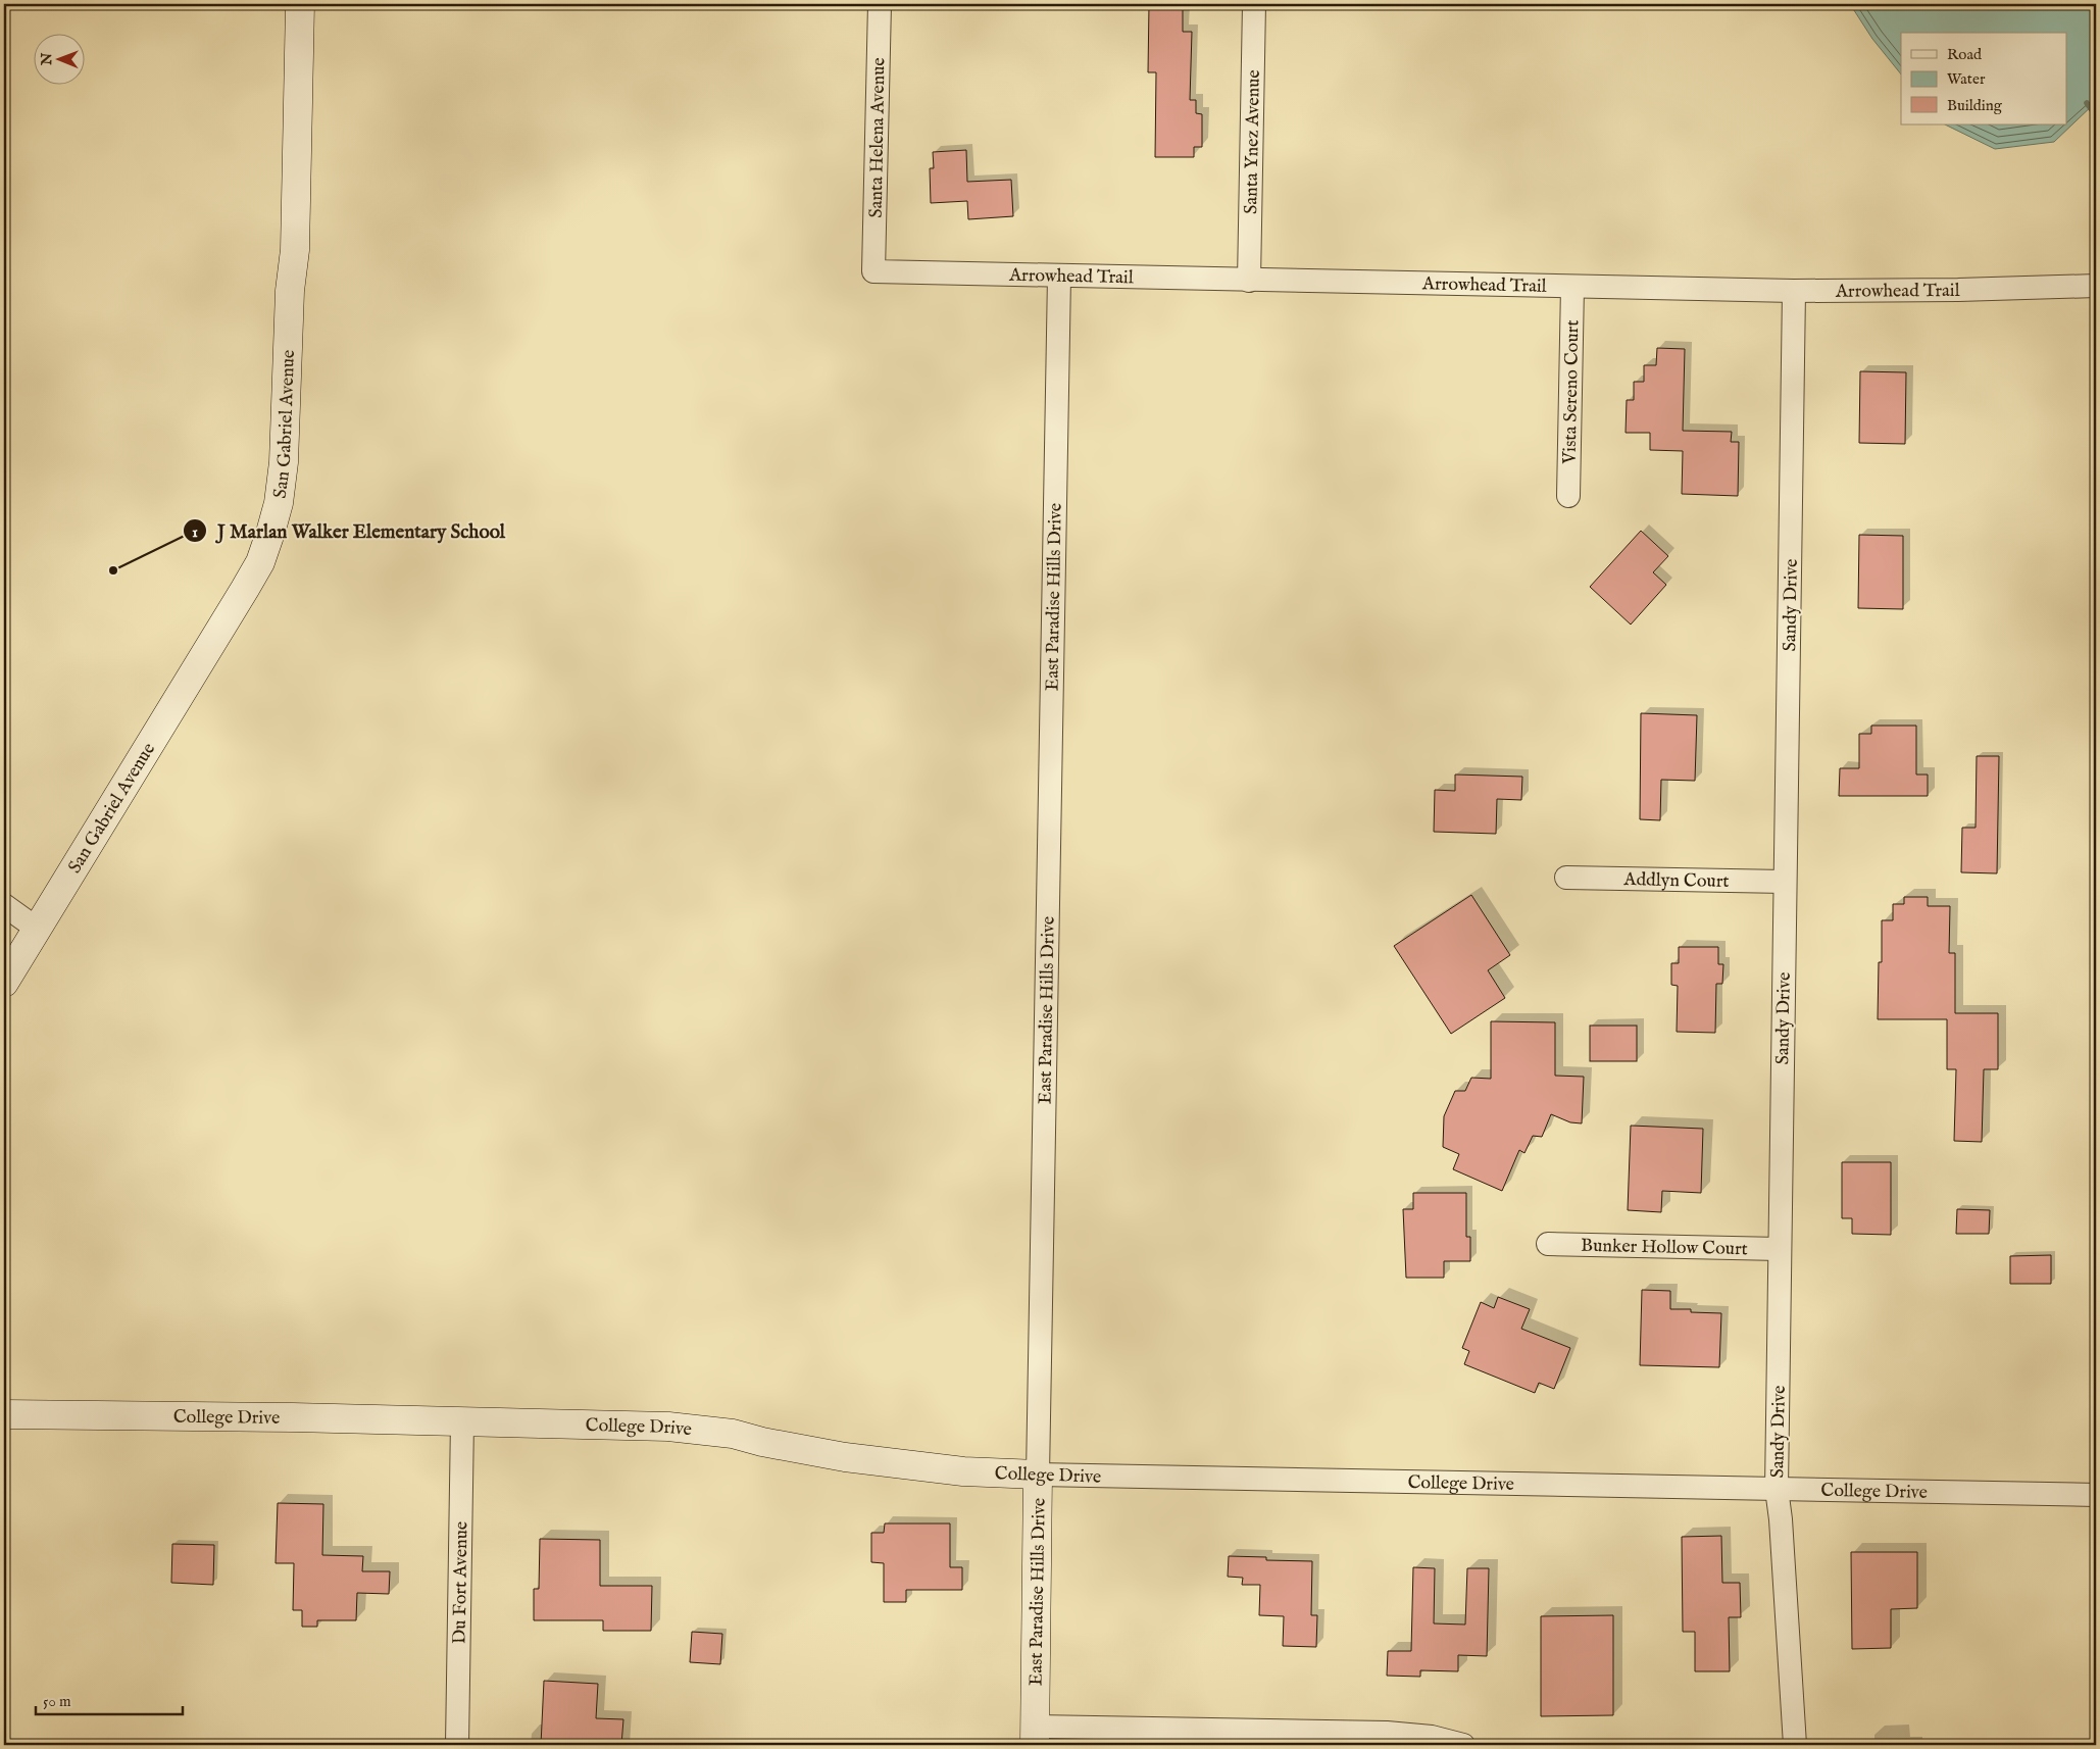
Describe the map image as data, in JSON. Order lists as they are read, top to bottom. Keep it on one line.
{"streets":{"main road":["San Gabriel Avenue","East Paradise Hills Drive","College Drive"],"street":["Santa Helena Avenue","Santa Ynez Avenue","Arrowhead Trail","Vista Sereno Court","Sandy Drive","Addlyn Court","Bunker Hollow Court","Du Fort Avenue"]},"crossings":[["Santa Helena Avenue","Arrowhead Trail"],["Santa Ynez Avenue","Arrowhead Trail"],["Arrowhead Trail","Vista Sereno Court"],["Arrowhead Trail","East Paradise Hills Drive"],["Arrowhead Trail","Sandy Drive"],["East Paradise Hills Drive","College Drive"],["Sandy Drive","Addlyn Court"],["Sandy Drive","Bunker Hollow Court"],["Sandy Drive","College Drive"],["College Drive","Du Fort Avenue"]],"places":["J Marlan Walker Elementary School"],"legend":["Road","Water","Building"],"scale_bar":"50 m","north":"left"}
